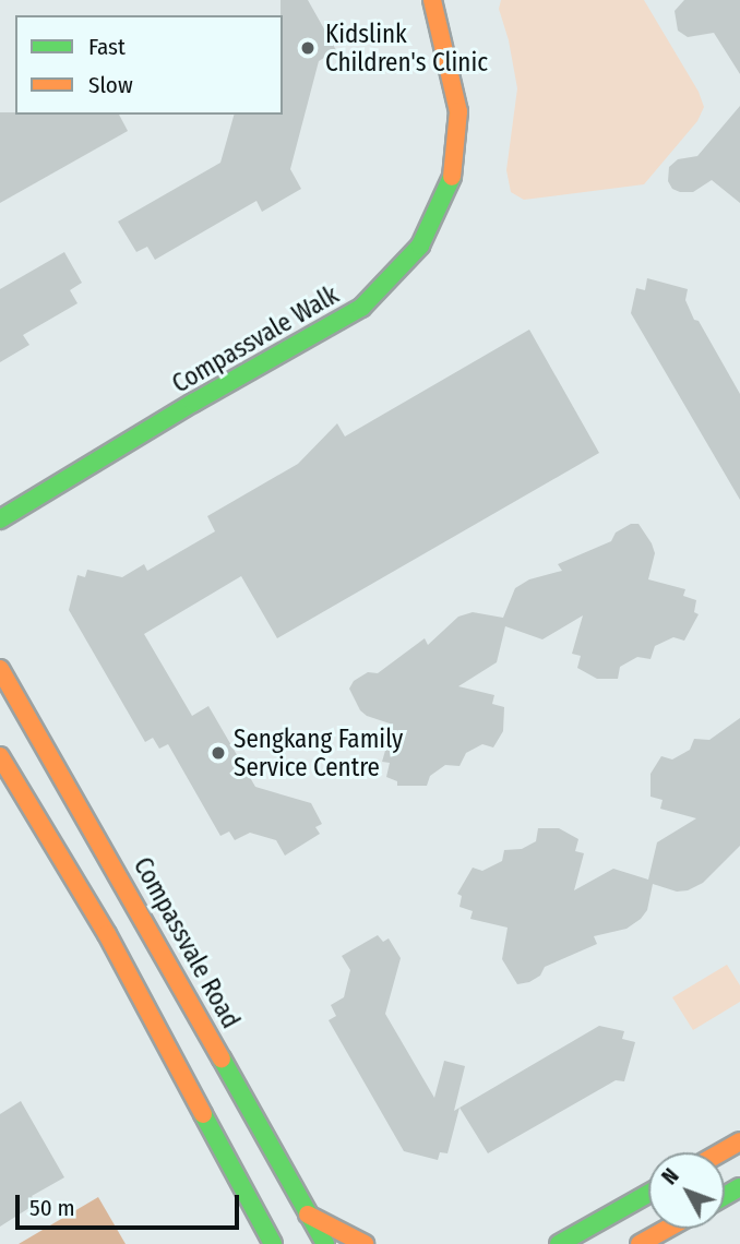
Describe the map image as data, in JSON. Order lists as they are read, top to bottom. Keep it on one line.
{"streets":{"street":["Compassvale Walk","Compassvale Road"]},"places":["Kidslink Children's Clinic","Sengkang Family Service Centre"],"legend":["Fast","Slow"],"scale_bar":"50 m","north":"top left"}
